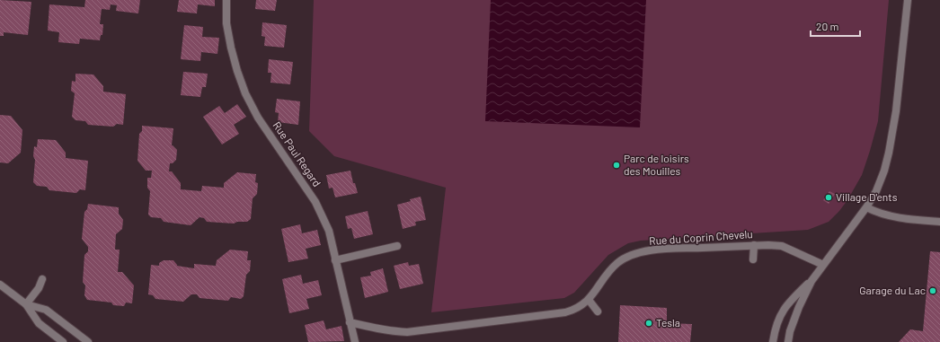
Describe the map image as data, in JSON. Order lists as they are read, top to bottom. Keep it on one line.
{"streets":{"street":["Rue Paul Regard","Rue du Coprin Chevelu"]},"crossings":[["Rue Paul Regard","Rue du Coprin Chevelu"]],"places":["Parc de loisirs des Mouilles","Village D'ents","Garage du Lac","Tesla"],"scale_bar":"20 m"}
